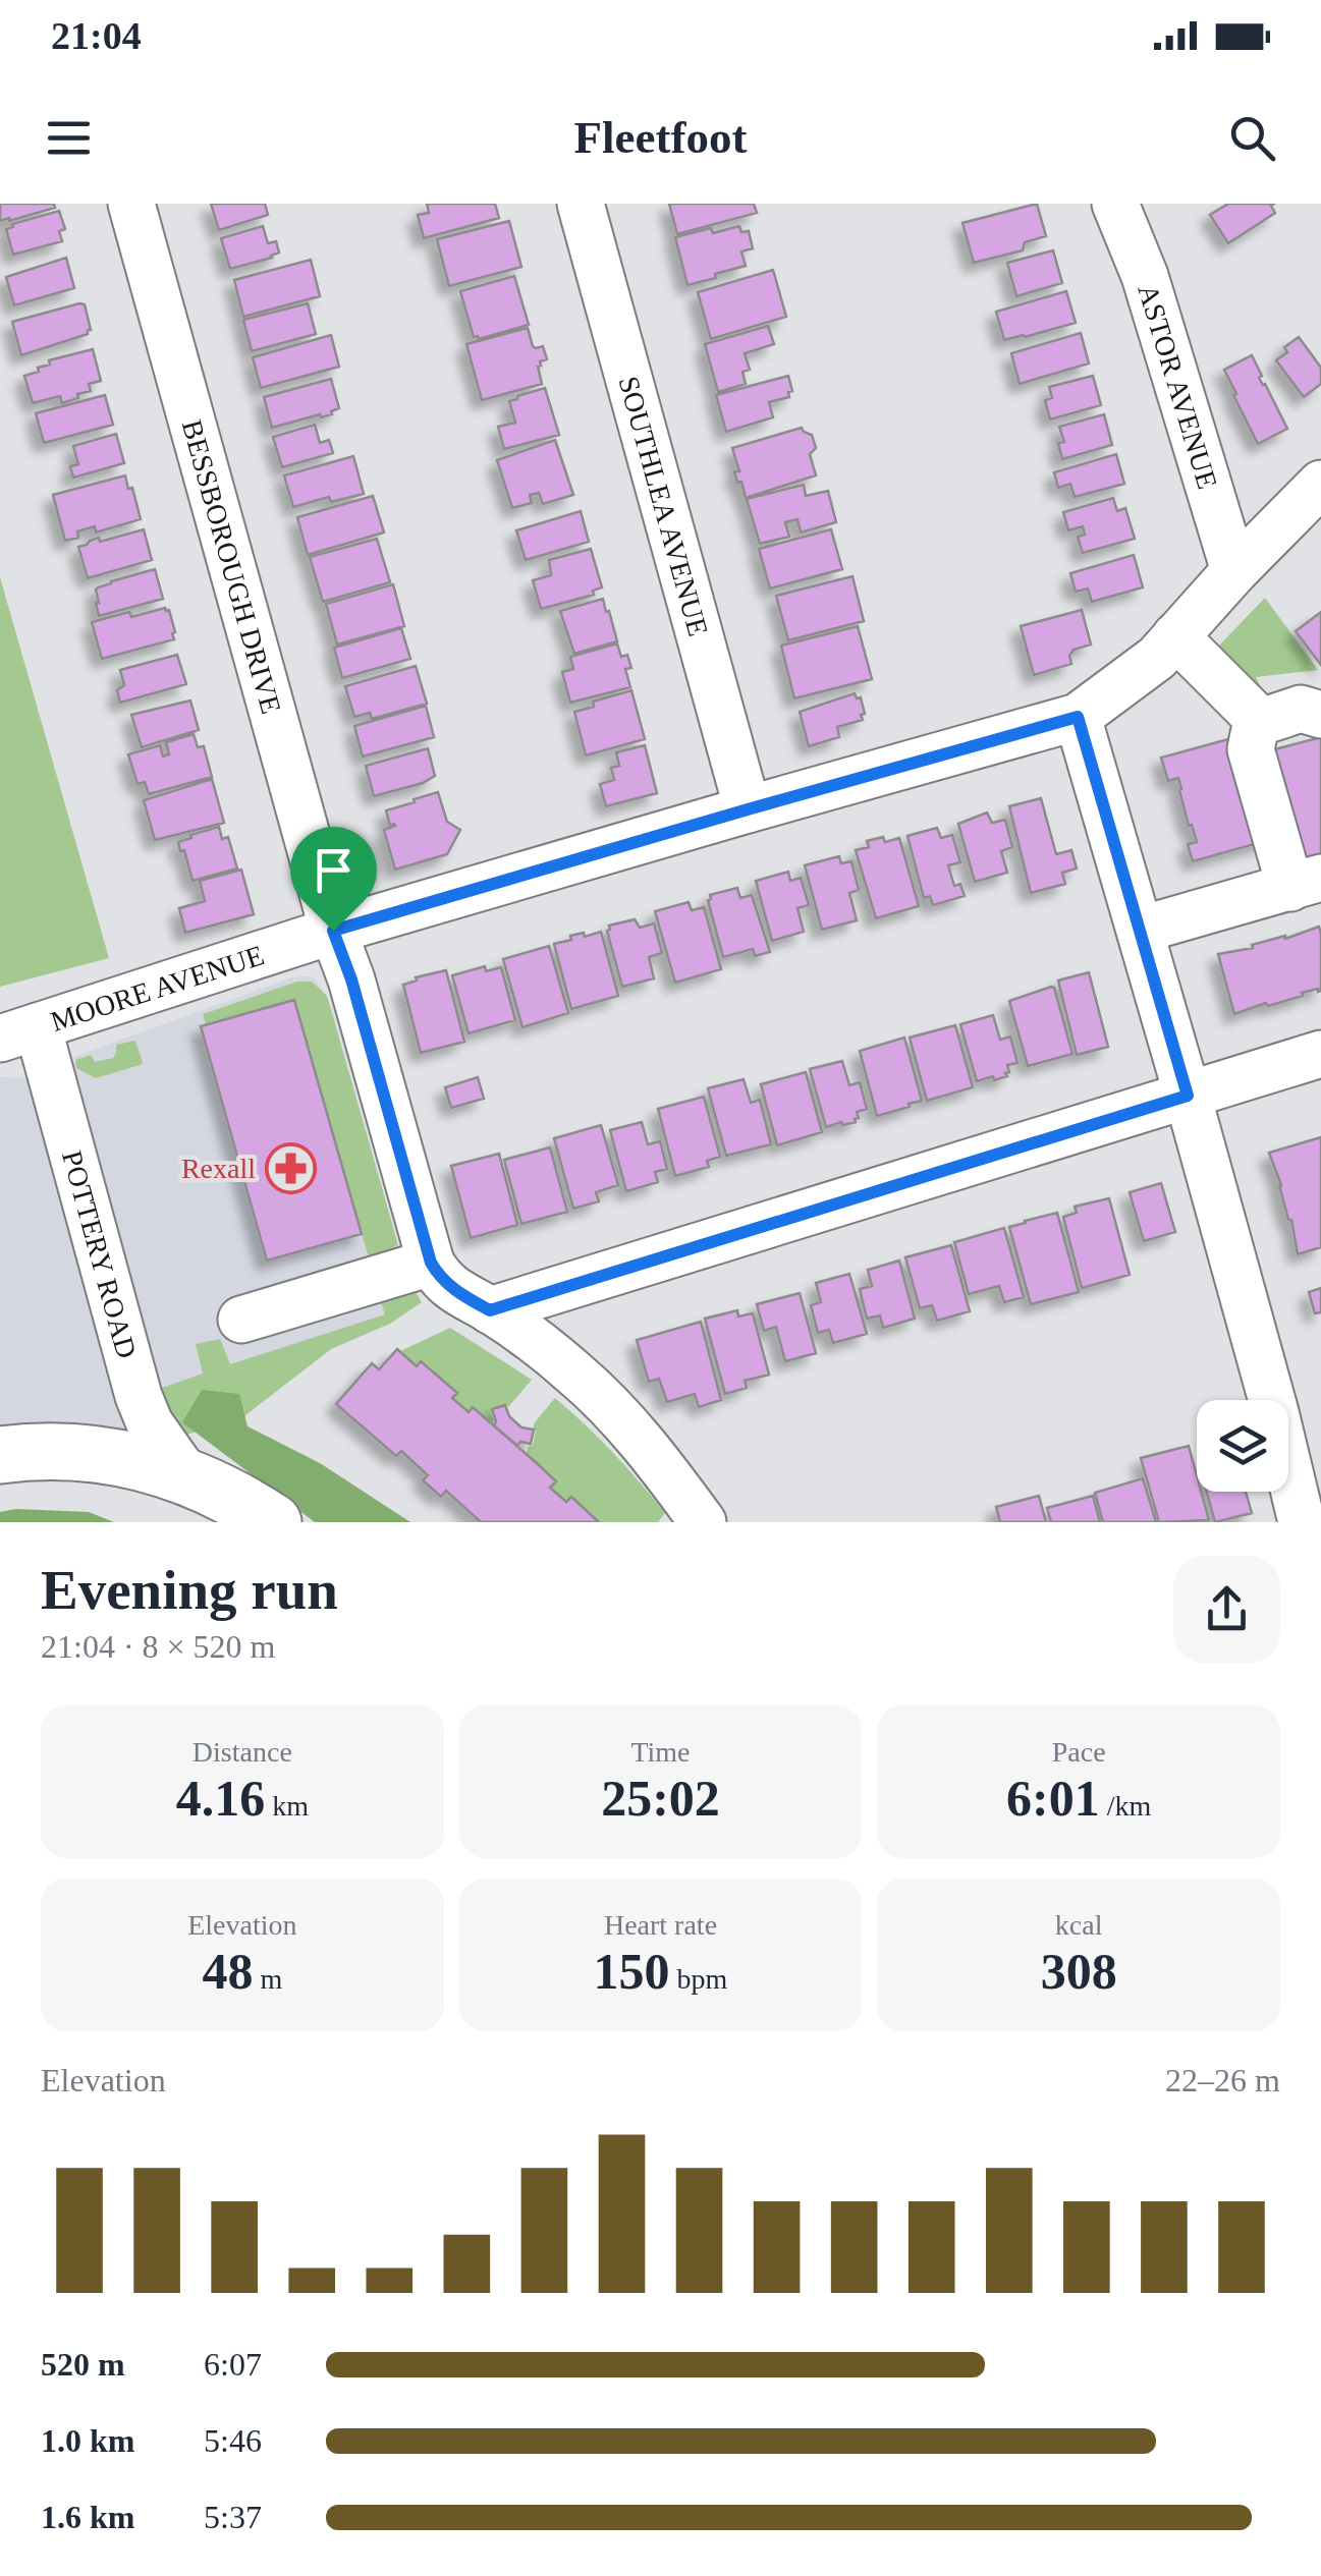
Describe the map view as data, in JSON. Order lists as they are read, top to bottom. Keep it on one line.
{"streets":{"street":["ASTOR AVENUE","SOUTHLEA AVENUE","BESSBOROUGH DRIVE","MOORE AVENUE","POTTERY ROAD"]},"crossings":[["SOUTHLEA AVENUE","MOORE AVENUE"],["BESSBOROUGH DRIVE","MOORE AVENUE"],["MOORE AVENUE","POTTERY ROAD"]],"places":{"pharmacy":["Rexall"]},"page":{"status":"21:04","header":"Fleetfoot","heading":["Evening run","21:04 · 8 × 520 m"],"stats":[["Distance","4.16 km"],["Time","25:02"],["Pace","6:01 /km"],["Elevation","48 m"],["Heart rate","150 bpm"],["kcal","308"]],"chart":["Elevation","22–26 m"],"list":[{"name":"520 m","note":"6:07"},{"name":"1.0 km","note":"5:46"},{"name":"1.6 km","note":"5:37"}]}}
